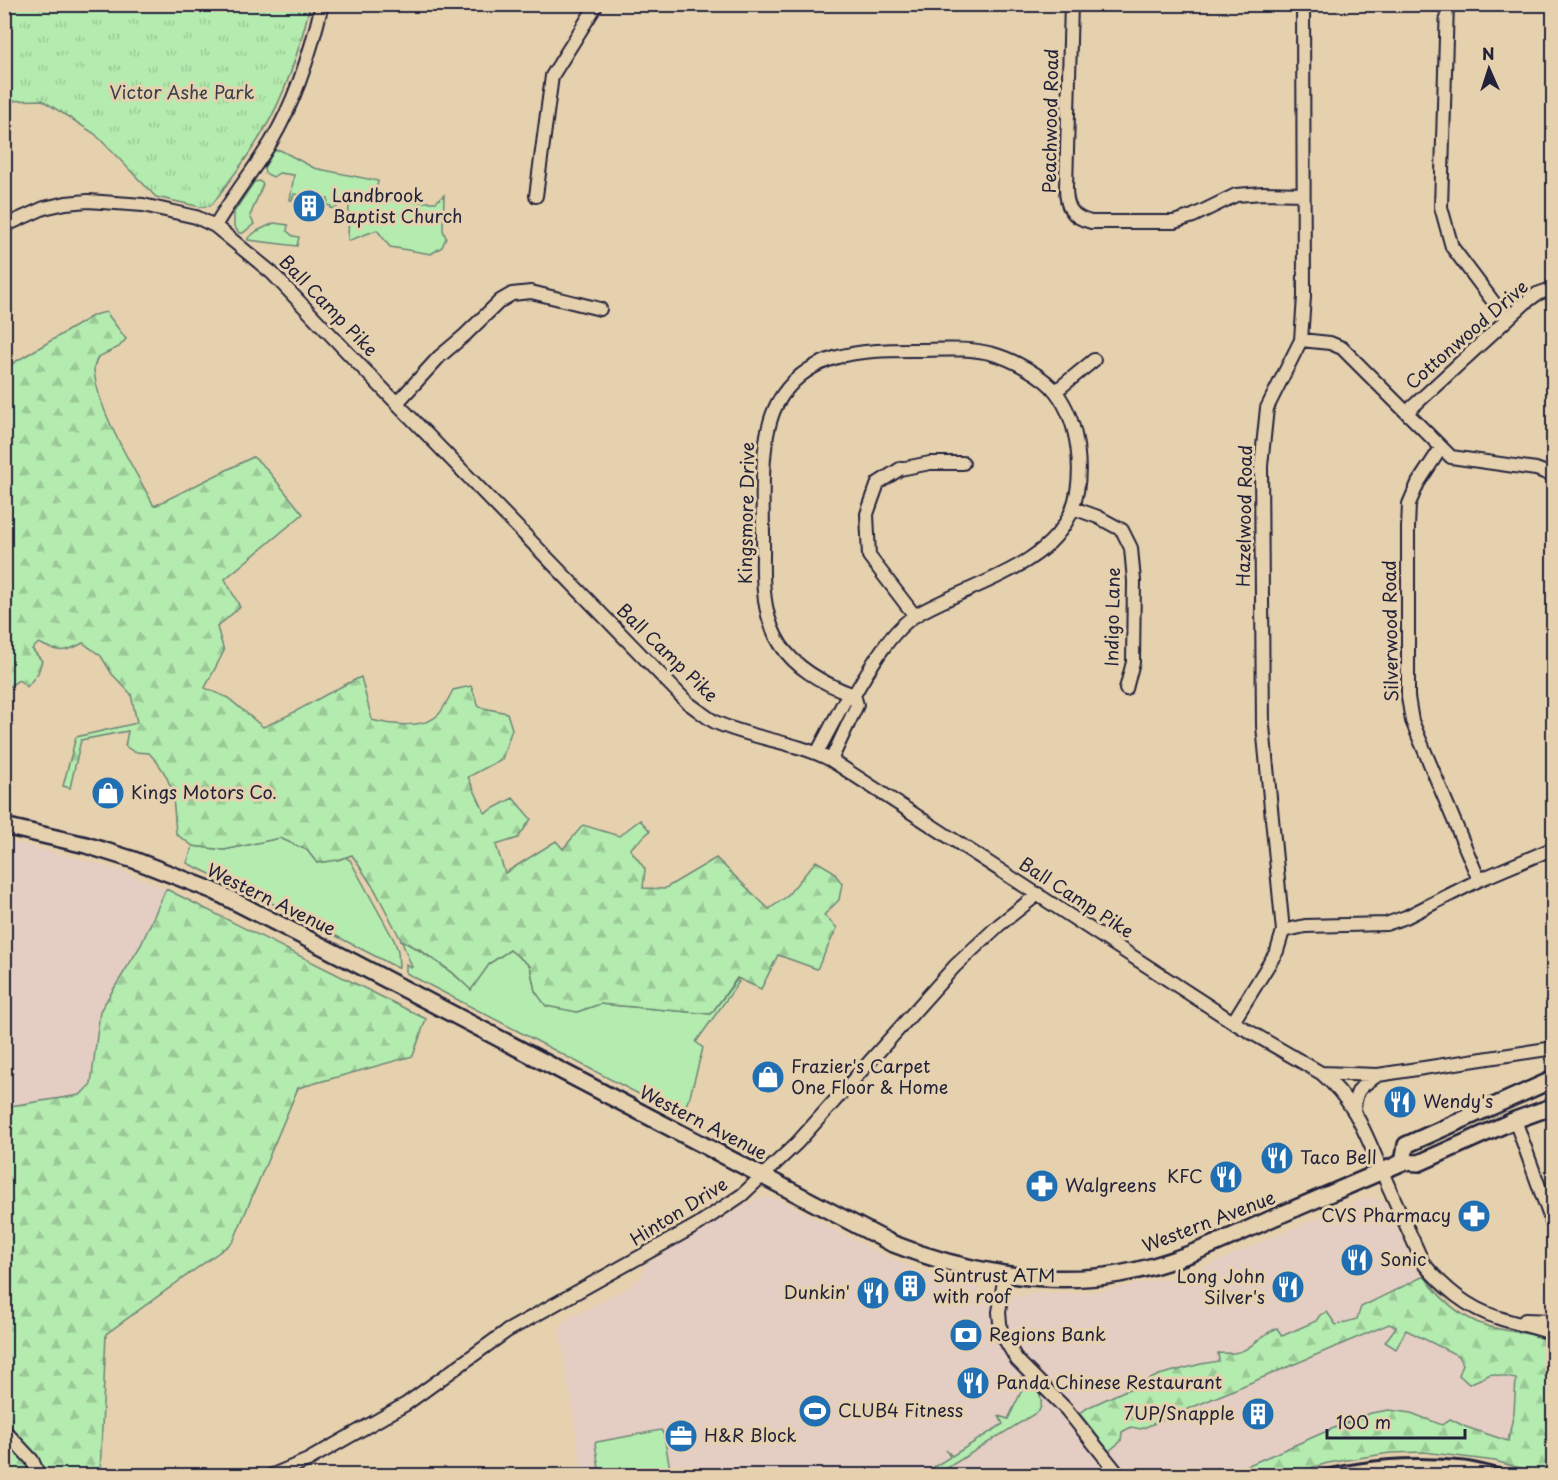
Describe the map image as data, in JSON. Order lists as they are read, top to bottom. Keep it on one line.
{"streets":{"main road":["Western Avenue"],"street":["Peachwood Road","Ball Camp Pike","Cottonwood Drive","Kingsmore Drive","Hazelwood Road","Indigo Lane","Silverwood Road","Hinton Drive"]},"crossings":[["Peachwood Road","Hazelwood Road"],["Ball Camp Pike","Kingsmore Drive"],["Ball Camp Pike","Hazelwood Road"],["Ball Camp Pike","Hinton Drive"],["Kingsmore Drive","Indigo Lane"],["Western Avenue","Hinton Drive"]],"parks":["Victor Ashe Park"],"places":{"building":["Landbrook Baptist Church","Suntrust ATM with roof","7UP/Snapple"],"shop":["Kings Motors Co.","Frazier's Carpet One Floor & Home"],"restaurant":["Wendy's","Taco Bell","KFC","Sonic","Long John Silver's","Dunkin'","Panda Chinese Restaurant"],"pharmacy":["Walgreens","CVS Pharmacy"],"bank":["Regions Bank"],"sports":["CLUB4 Fitness"],"office":["H&R Block"]},"scale_bar":"100 m","north":"top"}
